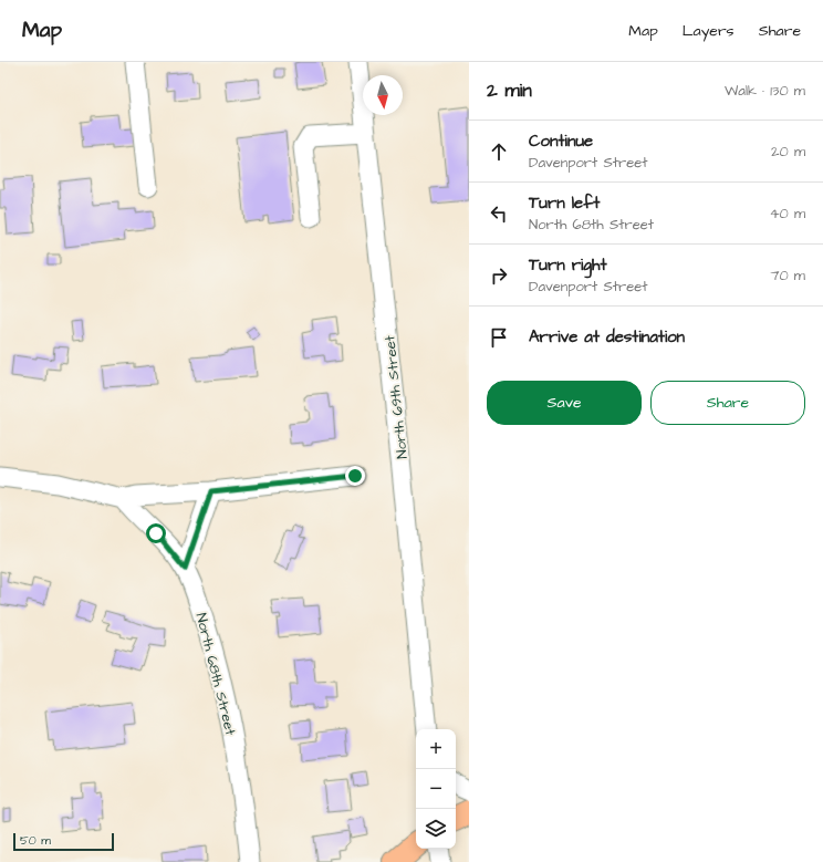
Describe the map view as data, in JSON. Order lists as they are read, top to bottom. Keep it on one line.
{"streets":{"street":["North 69th Street","North 68th Street"]},"scale_bar":"50 m","north":"bottom","page":{"header":"Map","nav":["Map","Layers","Share"],"heading":["2 min","Walk · 130 m"],"list":[["Continue","Davenport Street","20 m"],["Turn left","North 68th Street","40 m"],["Turn right","Davenport Street","70 m"],"Arrive at destination"],"buttons":["Save","Share"],"map_buttons":["+","−"],"scale":"50 m"}}
